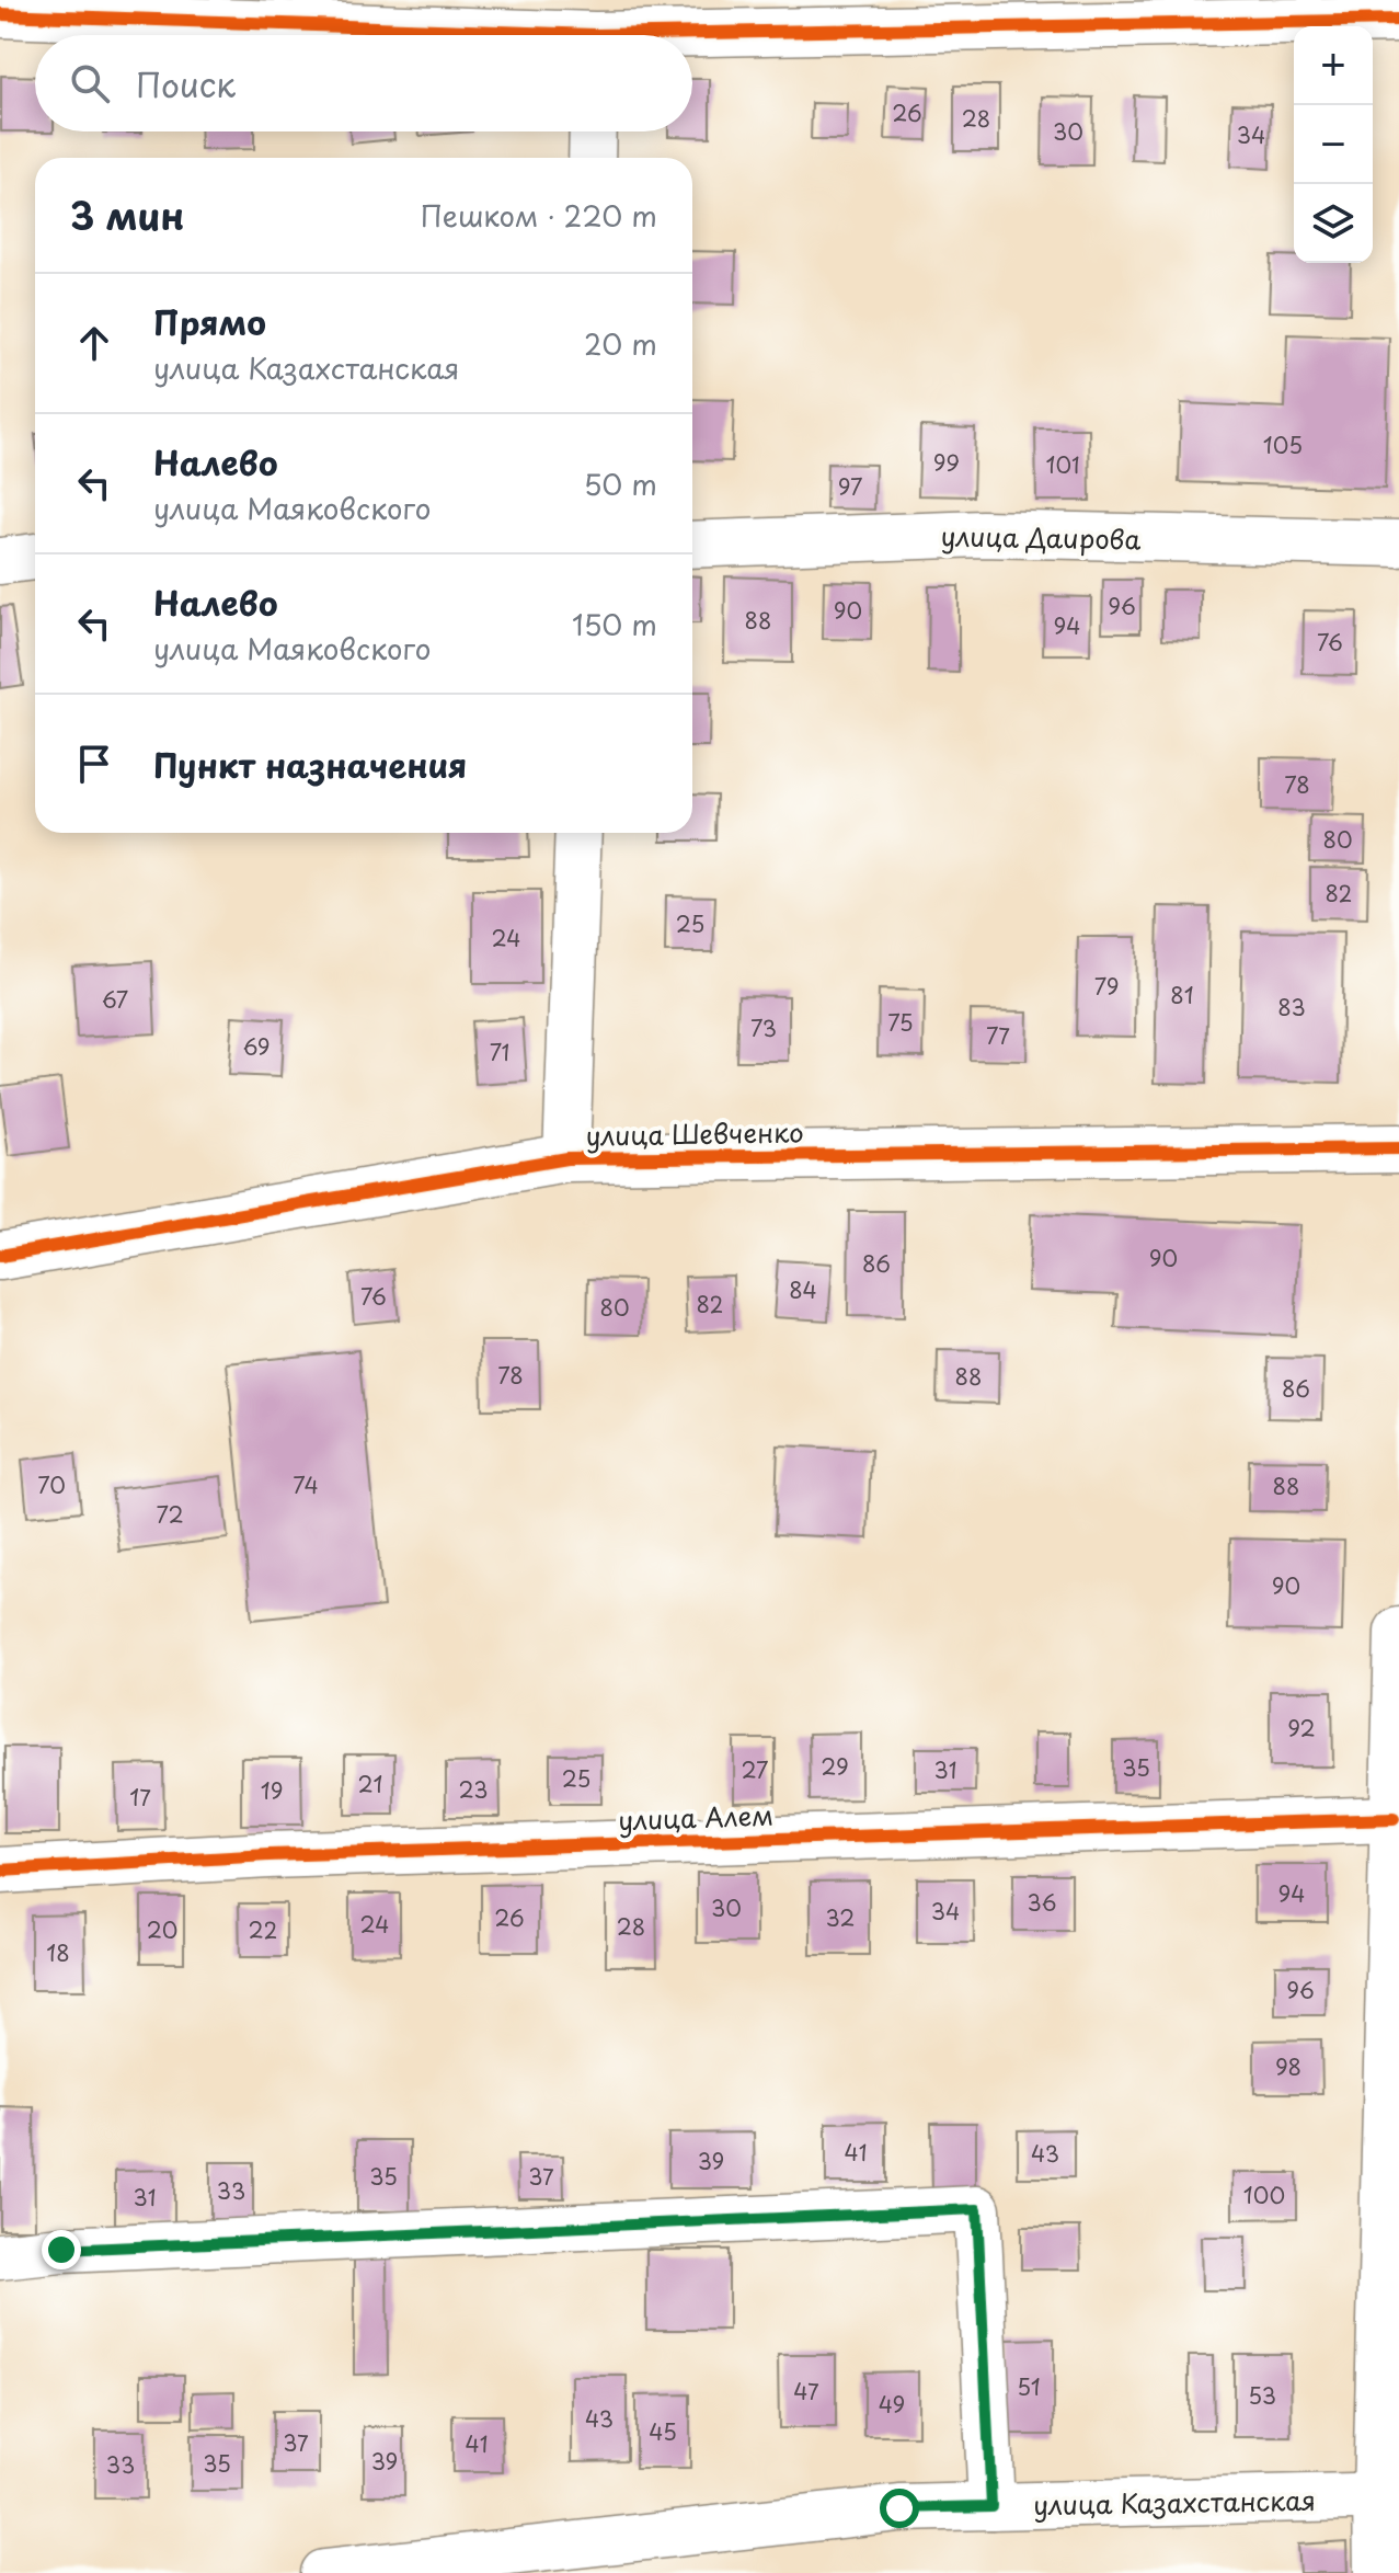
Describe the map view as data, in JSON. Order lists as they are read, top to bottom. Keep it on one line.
{"streets":{"street":["улица Даирова","улица Шевченко","улица Алем","улица Казахстанская"]},"house_numbers":["26","28","30","34","105","99","101","97","96","90","88","94","76","78","80","82","25","24","79","81","67","83","75","73","77","69","71","90","86","84","76","82","80","78","88","86","70","74","88","72","90","92","29","35","27","31","25","21","23","19","17","94","36","30","34","26","32","24","28","20","22","18","96","98","41","43","39","35","37","33","100","31","51","47","53","49","43","45","37","41","39","35","33"],"page":{"map_buttons":["+","−"],"search":"Поиск","heading":["3 мин","Пешком · 220 m"],"list":[["Прямо","улица Казахстанская","20 m"],["Налево","улица Маяковского","50 m"],["Налево","улица Маяковского","150 m"],"Пункт назначения"]}}
